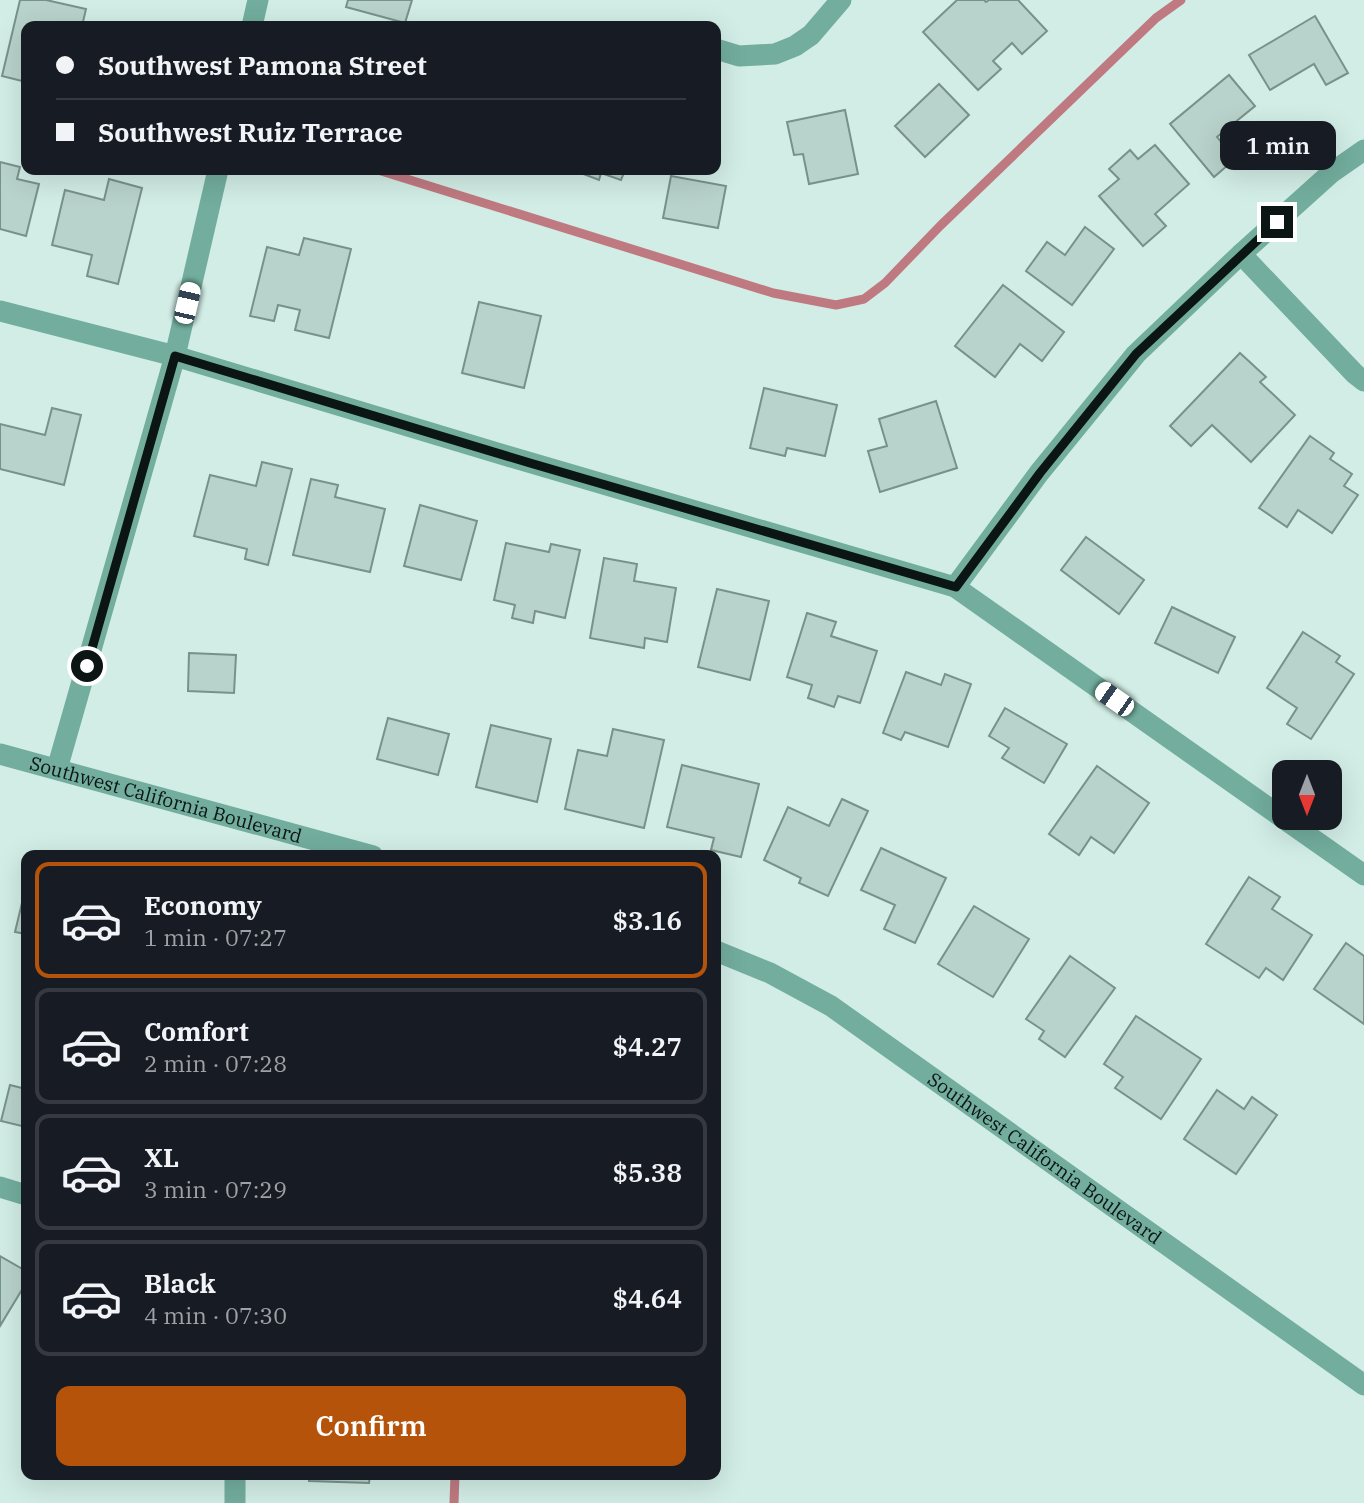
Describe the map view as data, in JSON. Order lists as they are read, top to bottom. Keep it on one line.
{"streets":{"street":["Southwest California Boulevard"]},"north":"bottom","page":{"banner":["Southwest Pamona Street","Southwest Ruiz Terrace"],"bubble":"1 min","list":[{"name":"Economy","note":"1 min · 07:27","value":"$3.16"},{"name":"Comfort","note":"2 min · 07:28","value":"$4.27"},{"name":"XL","note":"3 min · 07:29","value":"$5.38"},{"name":"Black","note":"4 min · 07:30","value":"$4.64"}],"buttons":"Confirm"}}
